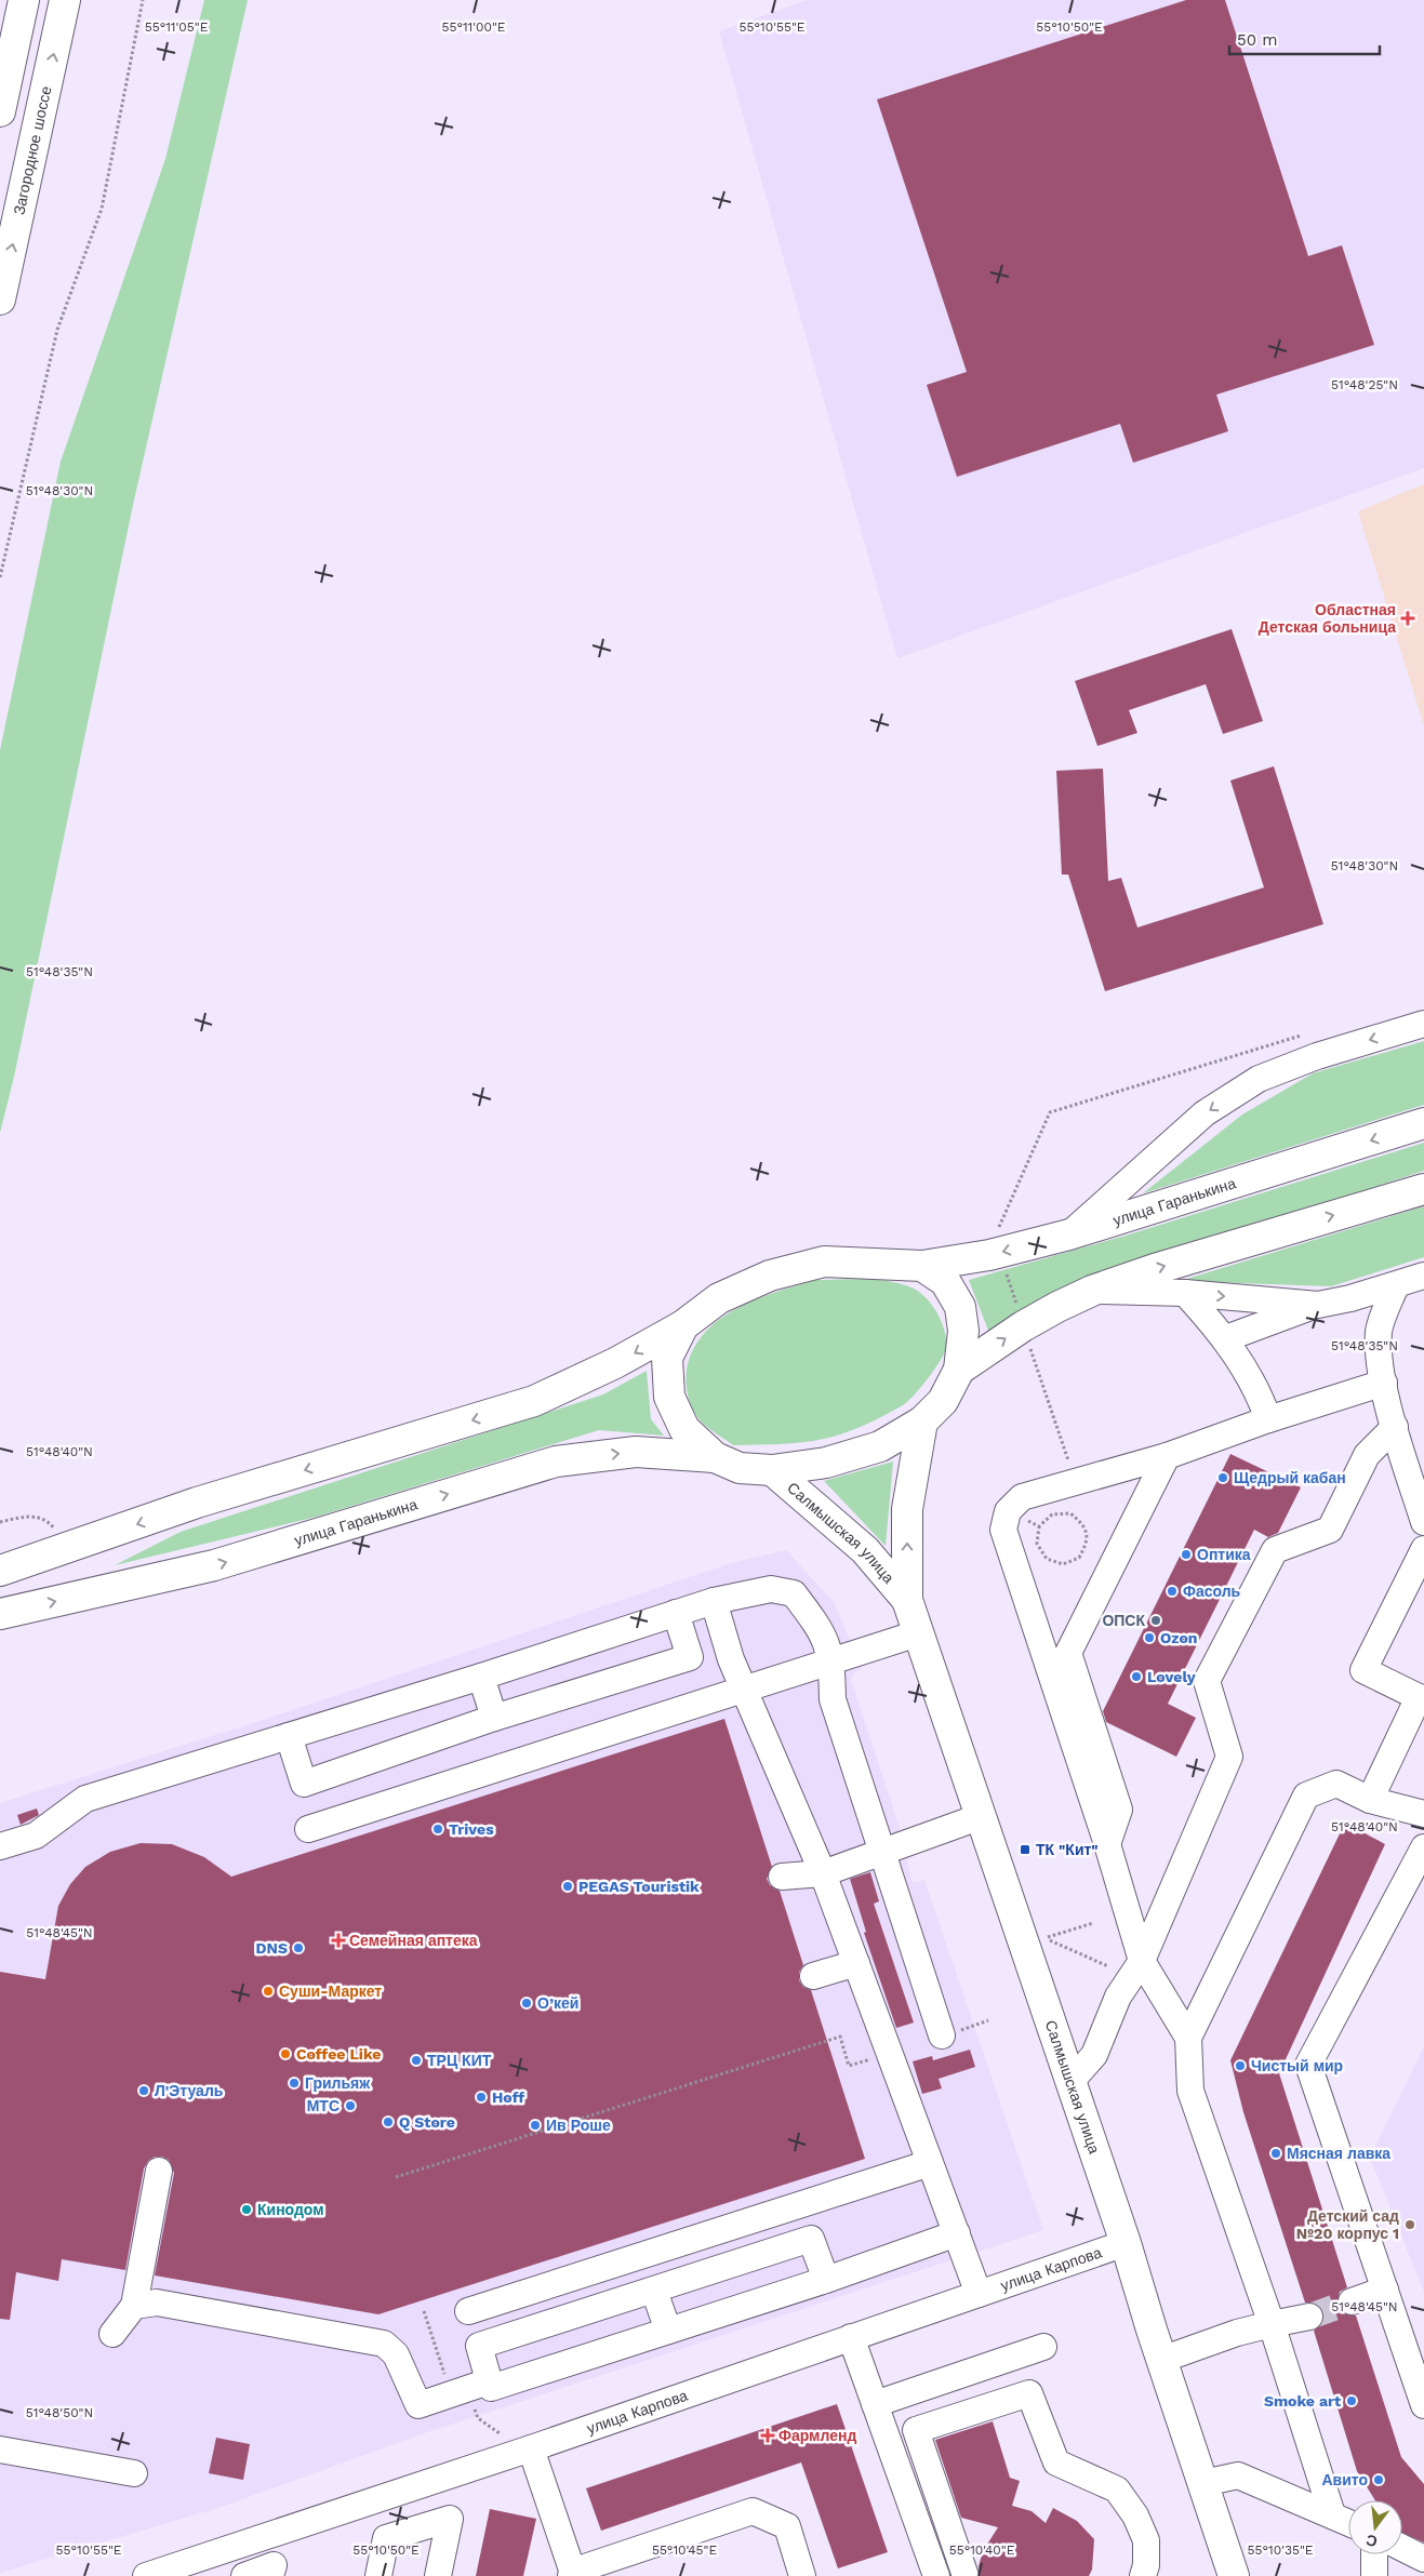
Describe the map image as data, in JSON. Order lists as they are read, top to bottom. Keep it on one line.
{"streets":{"main road":["Загородное шоссе","улица Гаранькина","Салмышская улица"],"street":["улица Карпова"]},"crossings":[["Салмышская улица","улица Карпова"]],"places":{"health":["Областная Детская больница","Семейная аптека","Фармленд"],"other":["Щедрый кабан","Оптика","Фасоль","ОПСК","Ozon","Lovely","Trives","PEGAS Touristik","DNS","Суши-Маркет","О’кей","Coffee Like","ТРЦ КИТ","Чистый мир","Грильяж","Л'Этуаль","Hoff","МТС","Q Store","Ив Роше","Мясная лавка","Кинодом","Детский сад №20 корпус 1","Smoke art","Авито"],"transit":["ТК \"Кит\""]},"scale_bar":"50 m","north":"bottom","coordinates":["55°11'05\"E","55°11'00\"E","55°10'55\"E","55°10'50\"E","51°48'25\"N","51°48'30\"N","51°48'35\"N","51°48'40\"N","51°48'45\"N","51°48'50\"N","55°10'45\"E","55°10'40\"E","55°10'35\"E"]}
